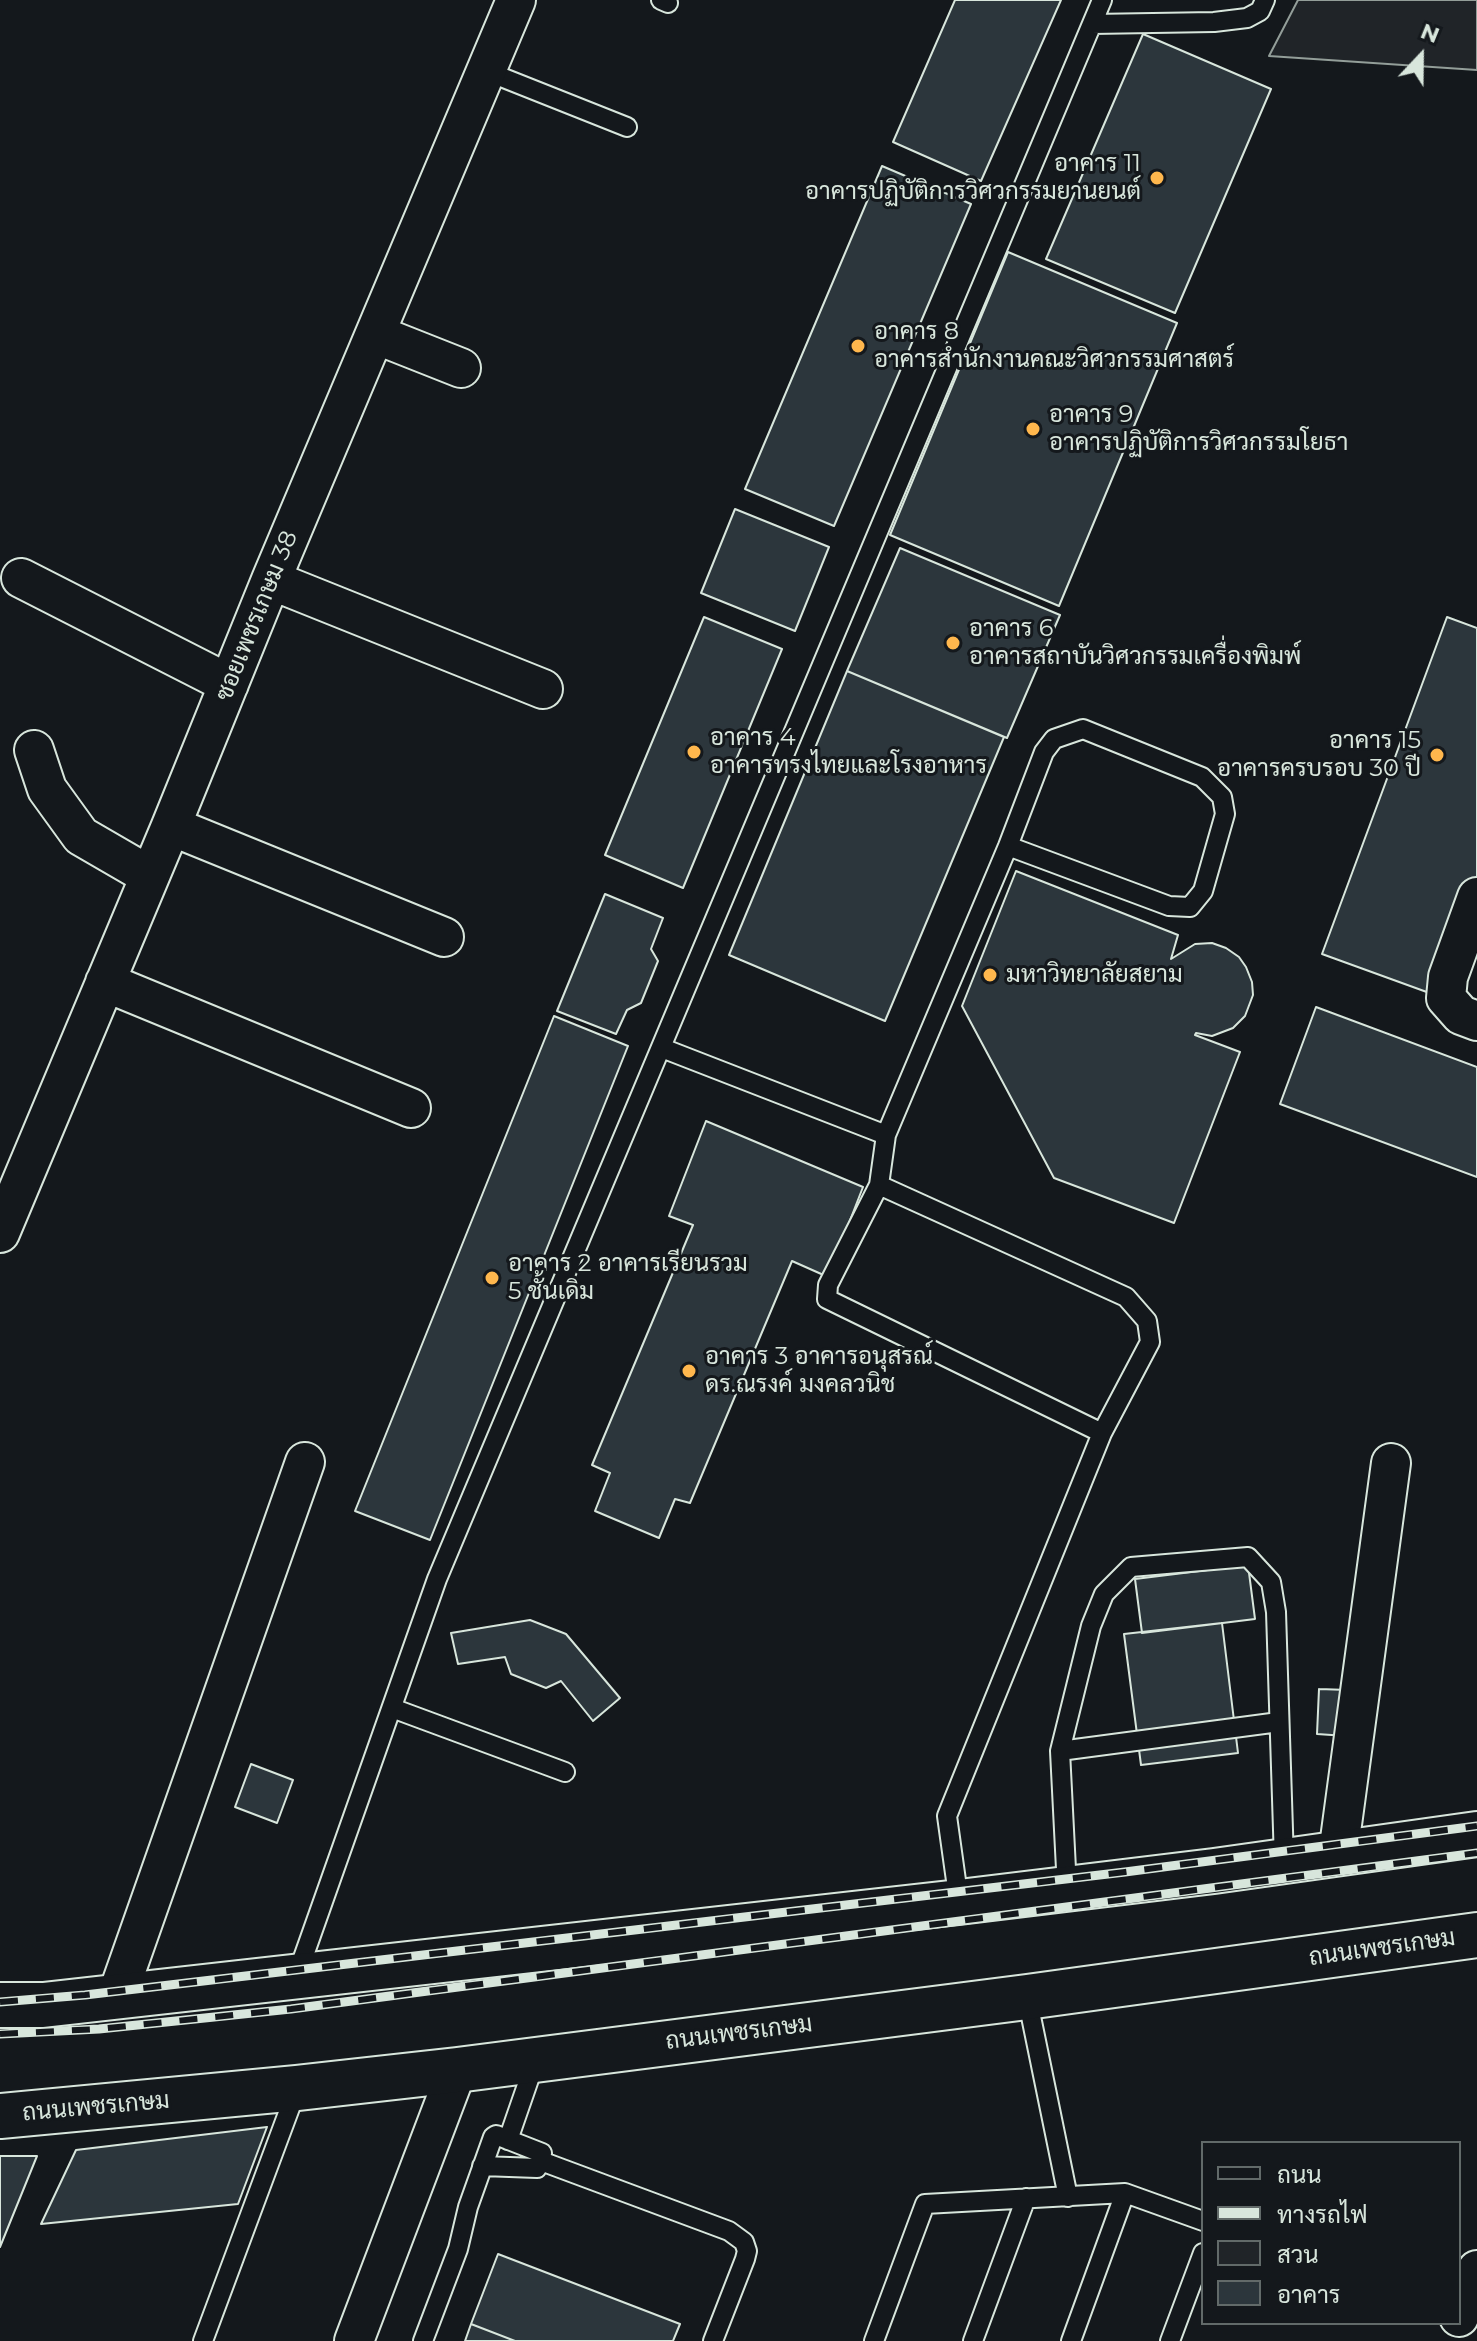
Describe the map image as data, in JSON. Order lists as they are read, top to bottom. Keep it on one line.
{"streets":{"main road":["ถนนเพชรเกษม"],"street":["ซอยเพชรเกษม 38"]},"places":["อาคาร 11 อาคารปฏิบัติการวิศวกรรมยานยนต์","อาคาร 8 อาคารสำนักงานคณะวิศวกรรมศาสตร์","อาคาร 9 อาคารปฏิบัติการวิศวกรรมโยธา","อาคาร 6 อาคารสถาบันวิศวกรรมเครื่องพิมพ์","อาคาร 4 อาคารทรงไทยและโรงอาหาร","อาคาร 15 อาคารครบรอบ 30 ปี","มหาวิทยาลัยสยาม","อาคาร 2 อาคารเรียนรวม 5 ชั้นเดิม","อาคาร 3 อาคารอนุสรณ์ ดร.ณรงค์ มงคลวนิช"],"legend":["ถนน","ทางรถไฟ","สวน","อาคาร"],"north":"top"}
